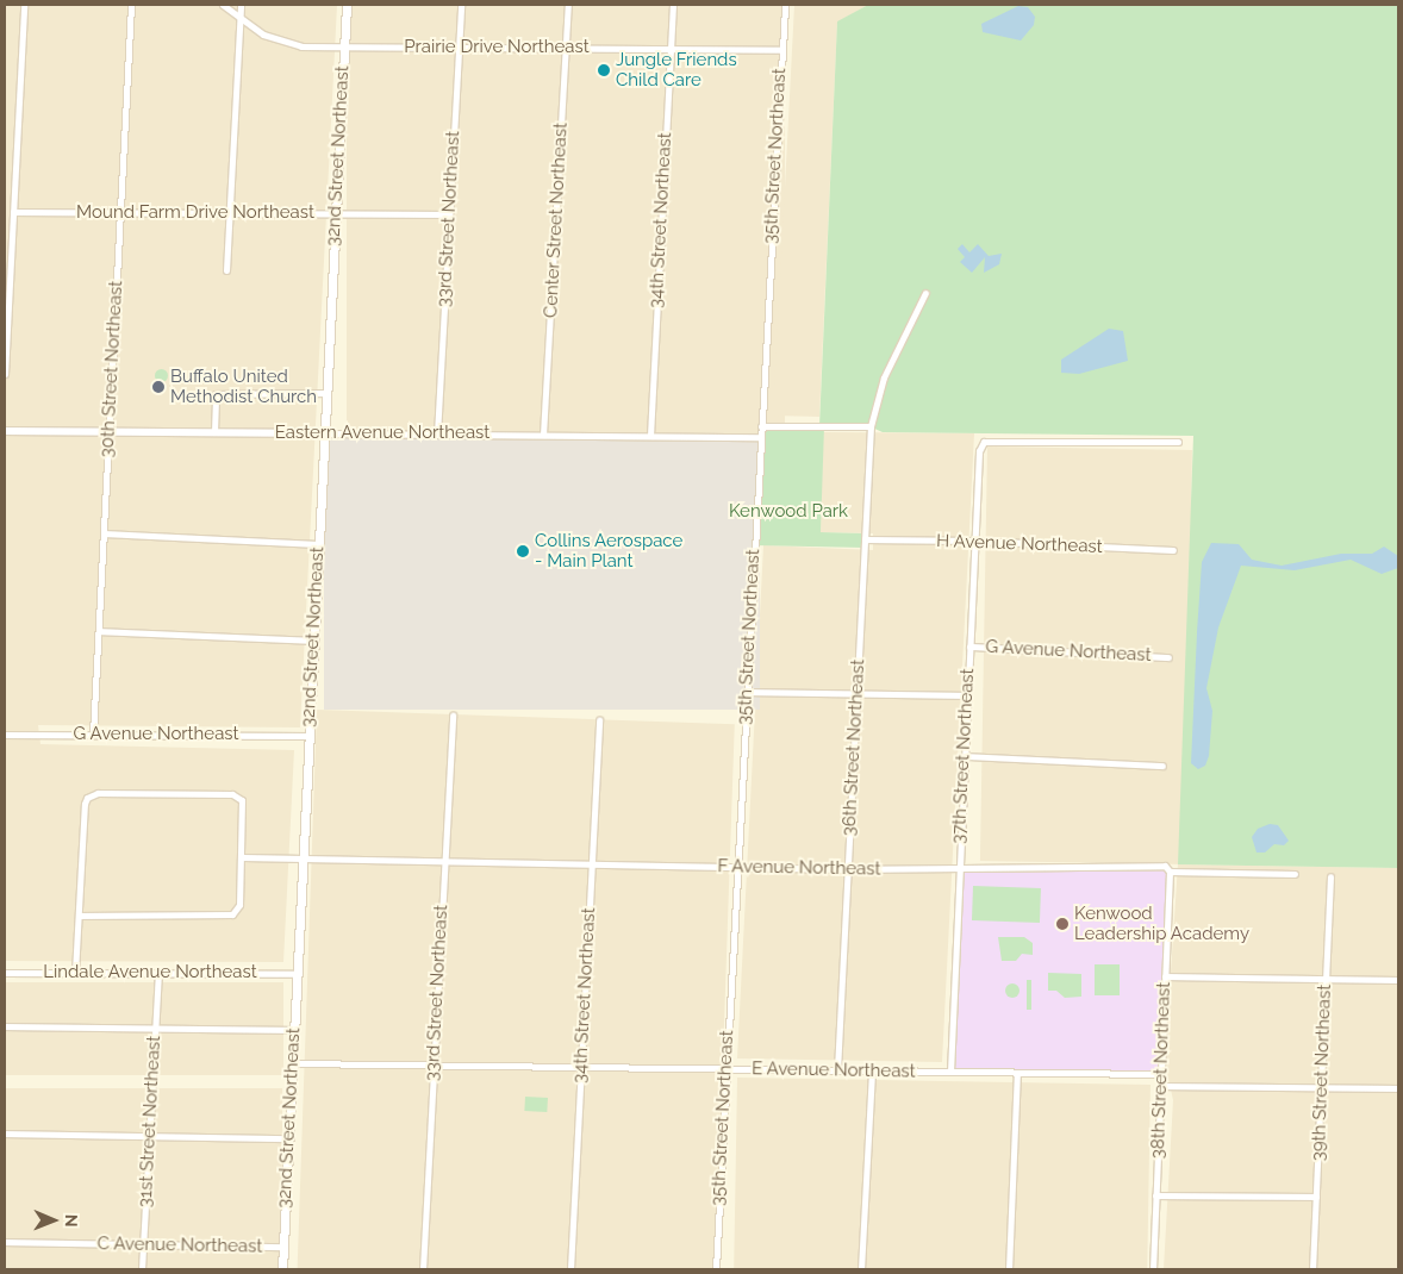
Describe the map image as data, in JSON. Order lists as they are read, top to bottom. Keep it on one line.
{"streets":{"main road":["32nd Street Northeast"],"street":["Prairie Drive Northeast","35th Street Northeast","Mound Farm Drive Northeast","33rd Street Northeast","Center Street Northeast","34th Street Northeast","30th Street Northeast","Eastern Avenue Northeast","H Avenue Northeast","G Avenue Northeast","36th Street Northeast","37th Street Northeast","F Avenue Northeast","Lindale Avenue Northeast","E Avenue Northeast","38th Street Northeast","39th Street Northeast","31st Street Northeast","C Avenue Northeast"]},"crossings":[["Prairie Drive Northeast","32nd Street Northeast"],["Prairie Drive Northeast","35th Street Northeast"],["Prairie Drive Northeast","33rd Street Northeast"],["Prairie Drive Northeast","Center Street Northeast"],["Prairie Drive Northeast","34th Street Northeast"],["32nd Street Northeast","Mound Farm Drive Northeast"],["32nd Street Northeast","Eastern Avenue Northeast"],["32nd Street Northeast","G Avenue Northeast"],["32nd Street Northeast","F Avenue Northeast"],["32nd Street Northeast","Lindale Avenue Northeast"],["32nd Street Northeast","E Avenue Northeast"],["32nd Street Northeast","C Avenue Northeast"],["35th Street Northeast","Eastern Avenue Northeast"],["35th Street Northeast","F Avenue Northeast"],["35th Street Northeast","E Avenue Northeast"],["Mound Farm Drive Northeast","33rd Street Northeast"],["Mound Farm Drive Northeast","30th Street Northeast"],["33rd Street Northeast","Eastern Avenue Northeast"],["33rd Street Northeast","F Avenue Northeast"],["33rd Street Northeast","E Avenue Northeast"],["Center Street Northeast","Eastern Avenue Northeast"],["34th Street Northeast","Eastern Avenue Northeast"],["34th Street Northeast","F Avenue Northeast"],["34th Street Northeast","E Avenue Northeast"],["30th Street Northeast","Eastern Avenue Northeast"],["30th Street Northeast","G Avenue Northeast"],["H Avenue Northeast","36th Street Northeast"],["H Avenue Northeast","37th Street Northeast"],["G Avenue Northeast","37th Street Northeast"],["36th Street Northeast","F Avenue Northeast"],["36th Street Northeast","E Avenue Northeast"],["37th Street Northeast","F Avenue Northeast"],["37th Street Northeast","E Avenue Northeast"],["F Avenue Northeast","38th Street Northeast"],["Lindale Avenue Northeast","31st Street Northeast"],["E Avenue Northeast","38th Street Northeast"],["31st Street Northeast","C Avenue Northeast"]],"parks":["Kenwood Park"],"places":["Jungle Friends Child Care","Buffalo United Methodist Church","Collins Aerospace - Main Plant","Kenwood Leadership Academy"],"north":"right"}
